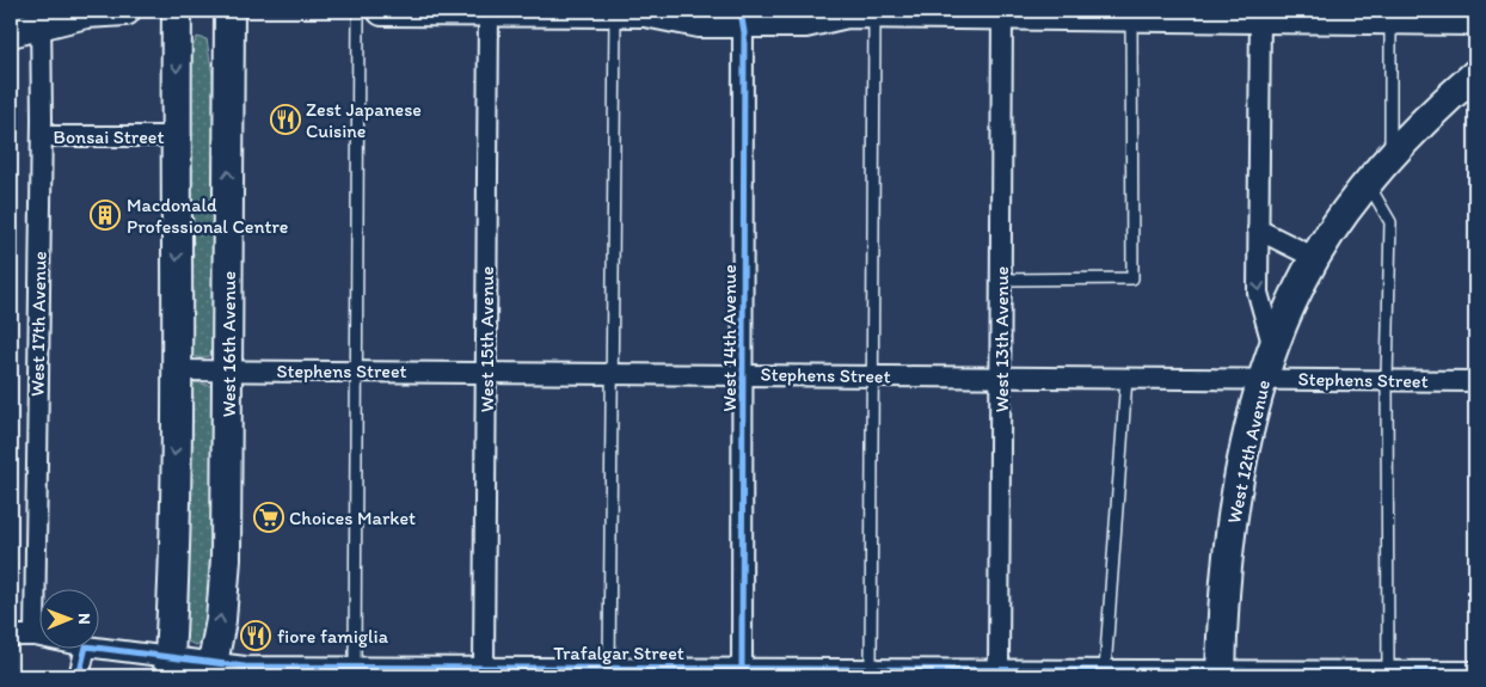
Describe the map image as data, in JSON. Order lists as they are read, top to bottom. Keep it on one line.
{"streets":{"street":["Bonsai Street","West 17th Avenue","West 14th Avenue","West 15th Avenue","West 13th Avenue","West 16th Avenue","Stephens Street","West 12th Avenue","Trafalgar Street"]},"crossings":[["Bonsai Street","West 17th Avenue"],["West 17th Avenue","Trafalgar Street"],["West 14th Avenue","Stephens Street"],["West 14th Avenue","Trafalgar Street"],["West 15th Avenue","Stephens Street"],["West 15th Avenue","Trafalgar Street"],["West 13th Avenue","Stephens Street"],["West 13th Avenue","Trafalgar Street"],["West 16th Avenue","Stephens Street"],["West 16th Avenue","Trafalgar Street"],["Stephens Street","West 12th Avenue"],["West 12th Avenue","Trafalgar Street"]],"places":{"restaurant":["Zest Japanese Cuisine","fiore famiglia"],"building":["Macdonald Professional Centre"],"supermarket":["Choices Market"]},"north":"right"}
